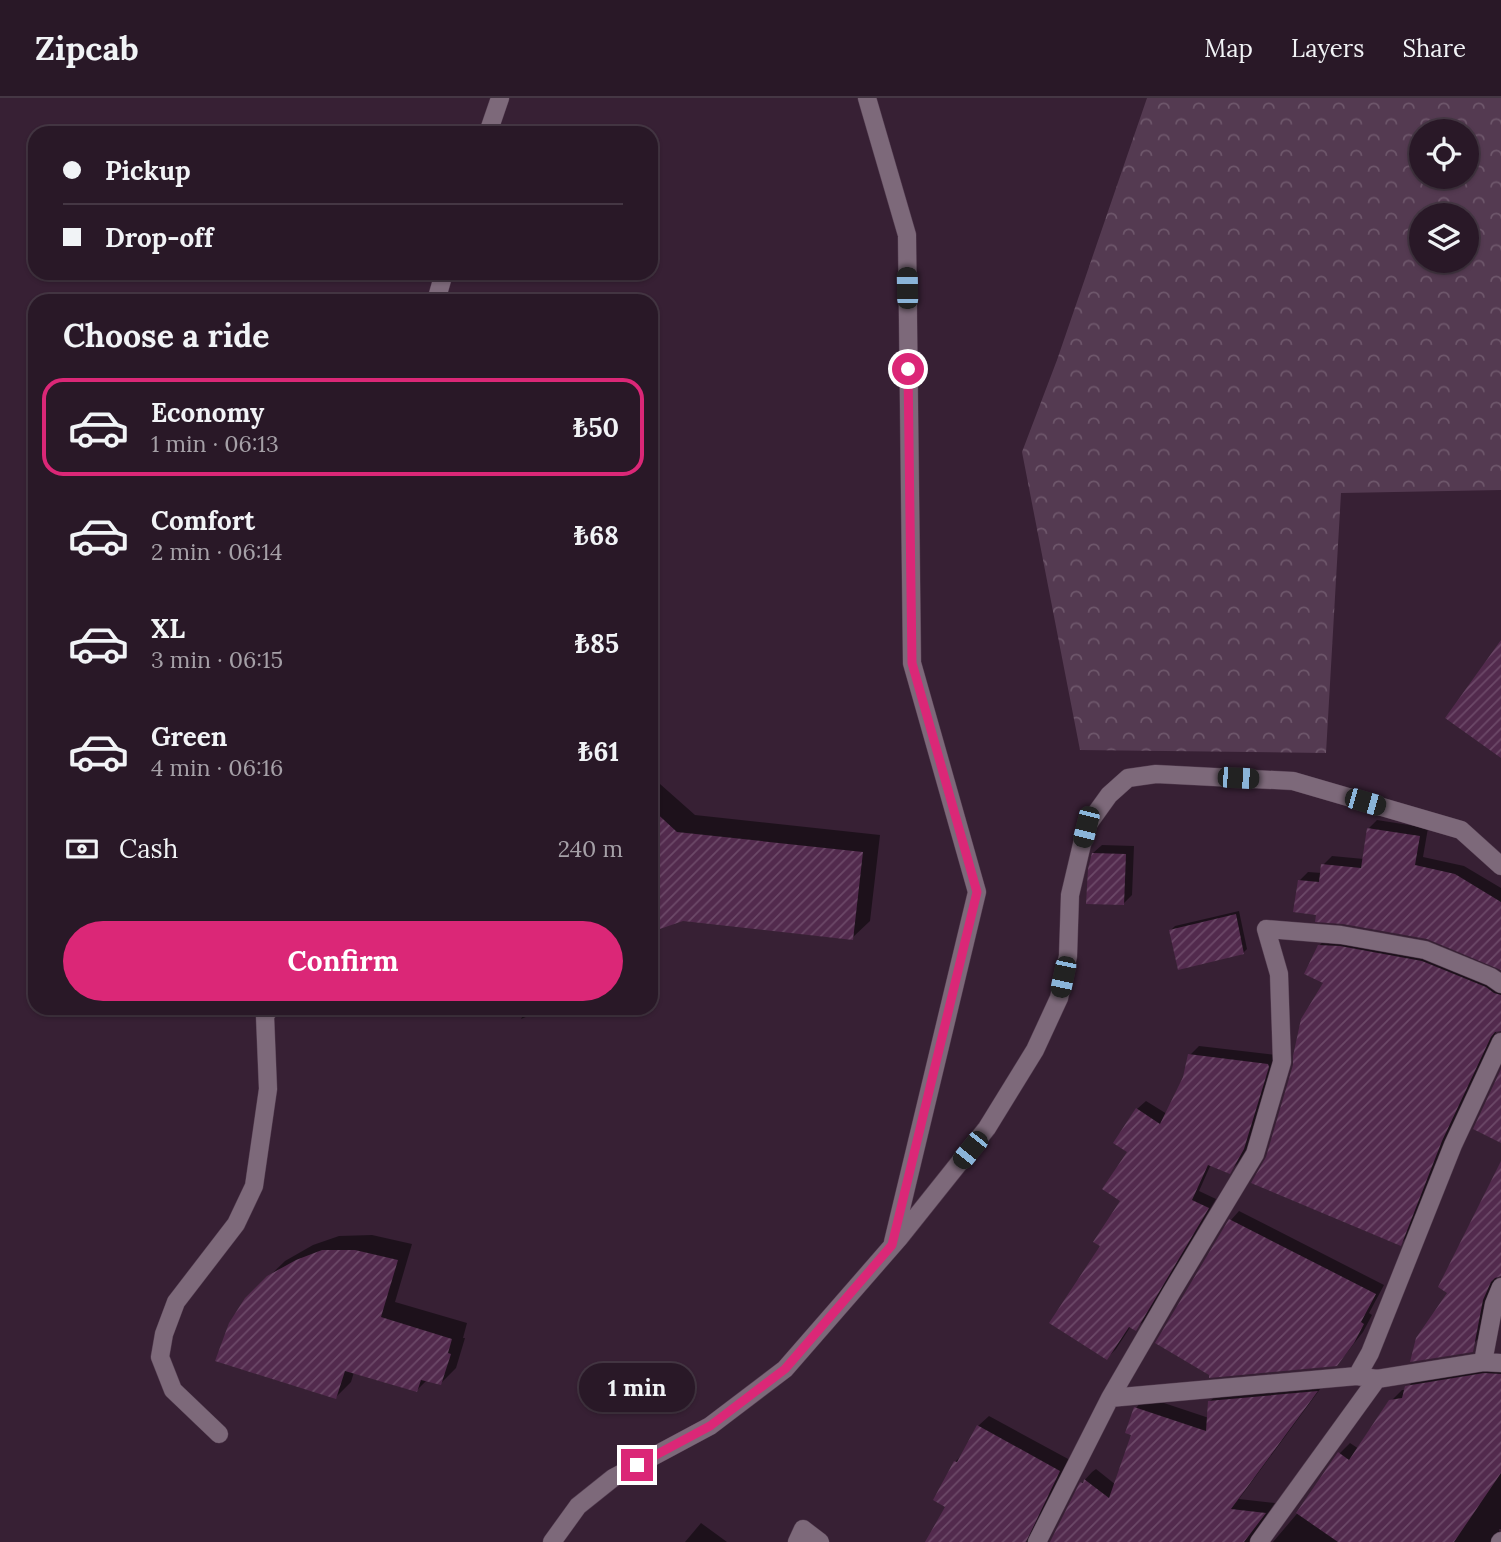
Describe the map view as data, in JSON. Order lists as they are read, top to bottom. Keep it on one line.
{"page":{"header":"Zipcab","nav":["Map","Layers","Share"],"banner":["Pickup","Drop-off"],"heading":"Choose a ride","list":[{"name":"Economy","note":"1 min · 06:13","value":"₺50"},{"name":"Comfort","note":"2 min · 06:14","value":"₺68"},{"name":"XL","note":"3 min · 06:15","value":"₺85"},{"name":"Green","note":"4 min · 06:16","value":"₺61"}],"pay":["Cash","240 m"],"buttons":"Confirm","bubble":"1 min"}}
